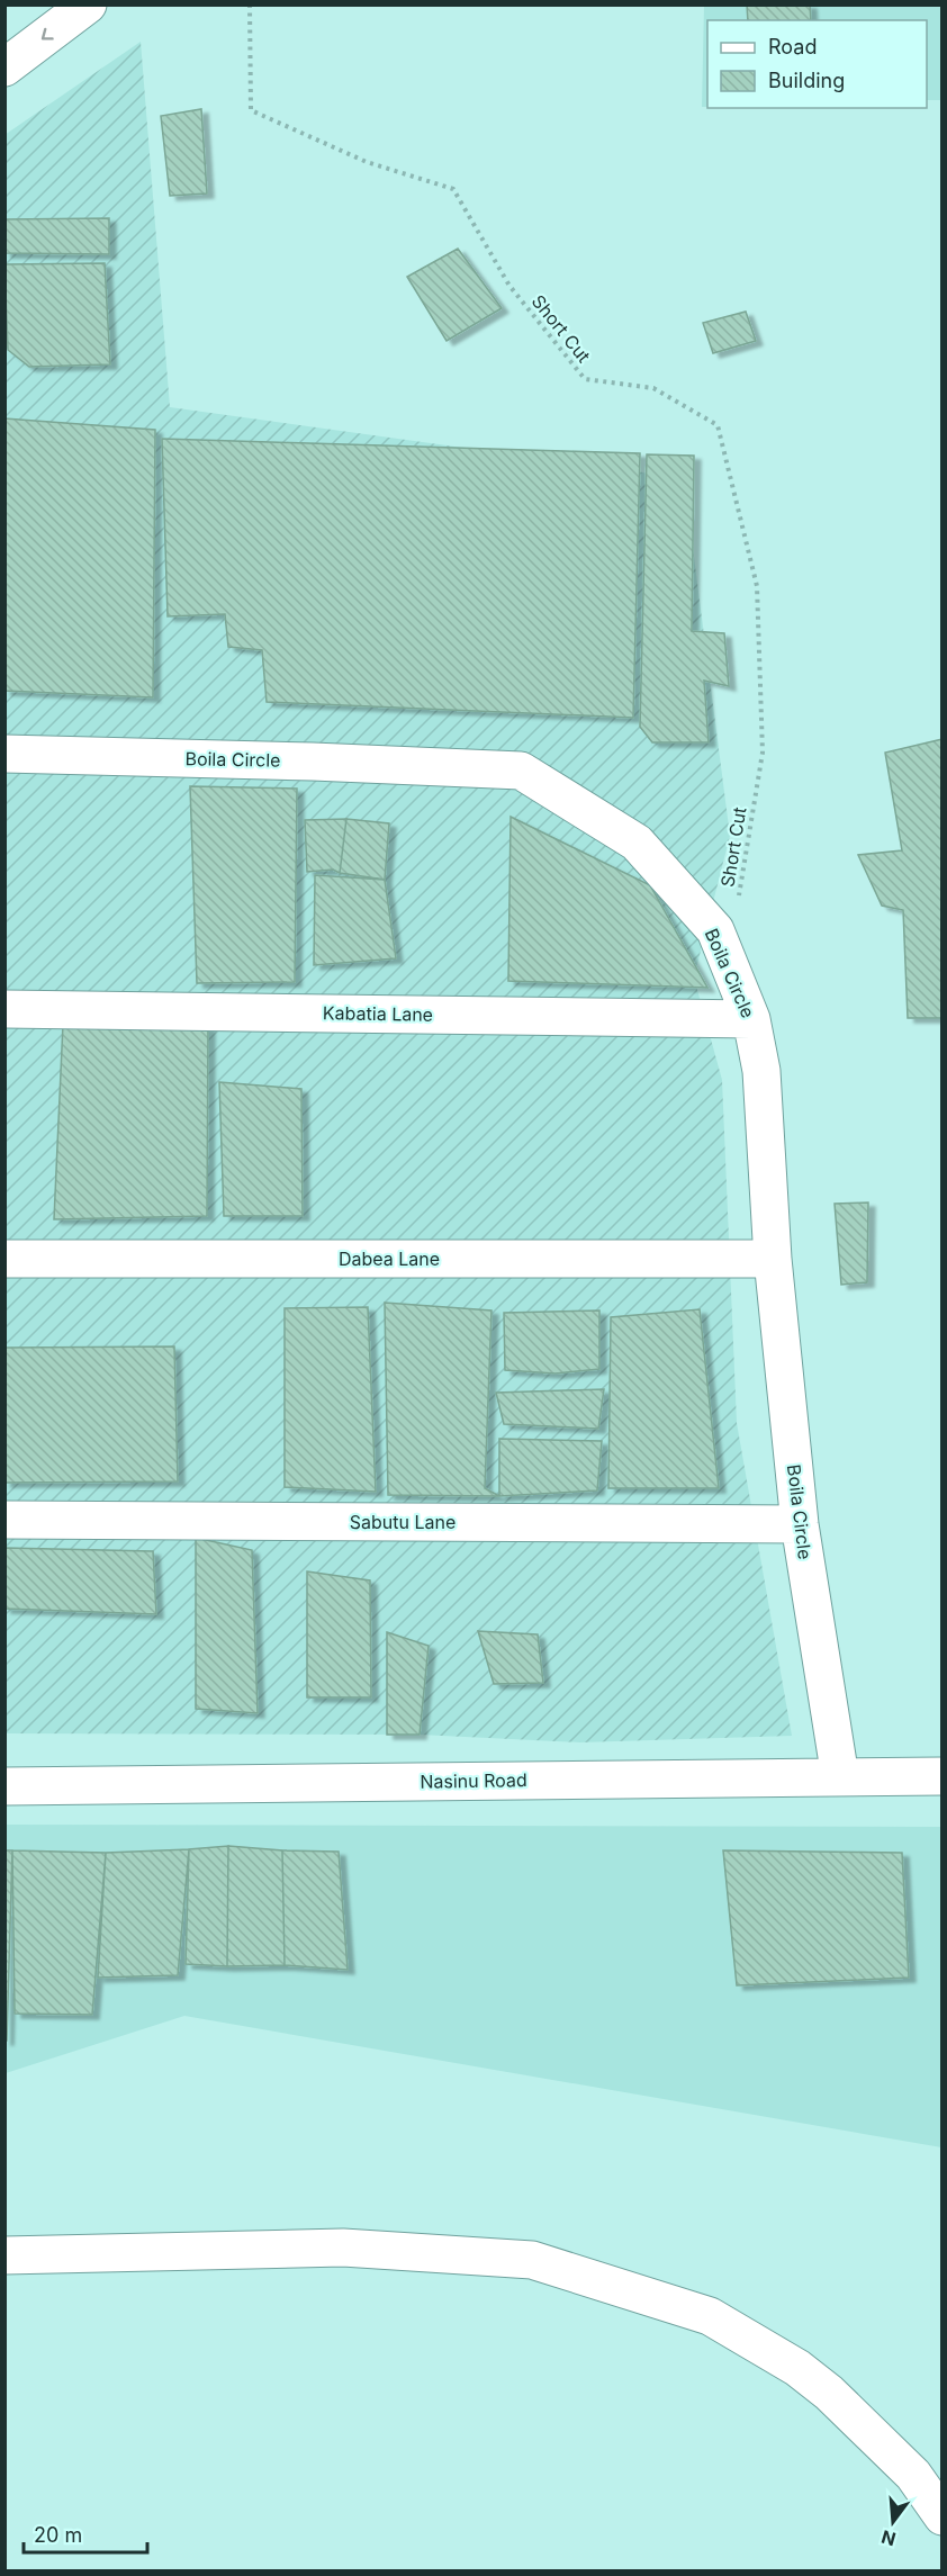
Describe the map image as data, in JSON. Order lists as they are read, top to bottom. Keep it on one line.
{"streets":{"main road":["Boila Circle","Kabatia Lane","Dabea Lane","Sabutu Lane","Nasinu Road"],"path":["Short Cut"]},"crossings":[["Boila Circle","Kabatia Lane"],["Boila Circle","Dabea Lane"],["Boila Circle","Sabutu Lane"],["Boila Circle","Nasinu Road"]],"legend":["Road","Building"],"scale_bar":"20 m","north":"bottom"}
